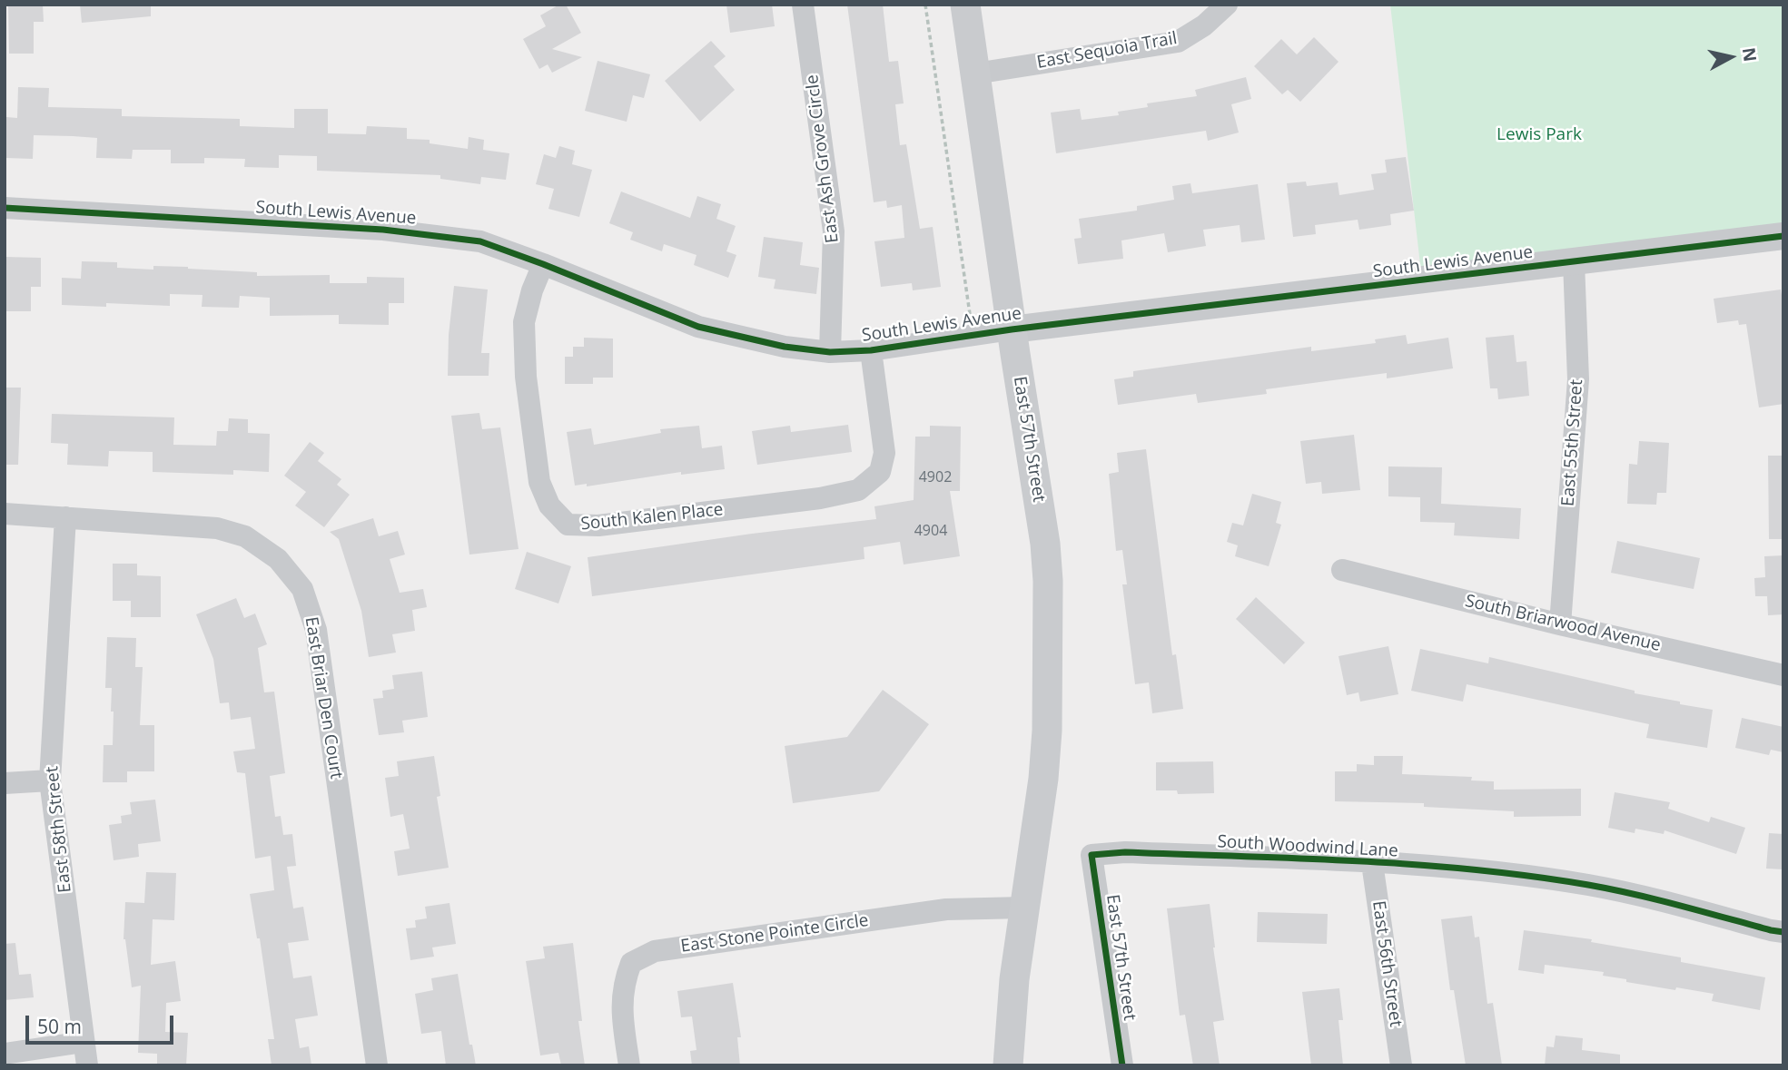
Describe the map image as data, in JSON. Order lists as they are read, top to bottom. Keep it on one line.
{"streets":{"main road":["East 57th Street"],"street":["East Sequoia Trail","East Ash Grove Circle","South Lewis Avenue","East 55th Street","South Kalen Place","South Briarwood Avenue","East Briar Den Court","East 58th Street","South Woodwind Lane","East Stone Pointe Circle","East 56th Street"]},"crossings":[["East Sequoia Trail","East 57th Street"],["East Ash Grove Circle","South Lewis Avenue"],["South Lewis Avenue","East 57th Street"],["South Lewis Avenue","East 55th Street"],["South Lewis Avenue","South Kalen Place"],["East 57th Street","South Woodwind Lane"],["East 57th Street","East Stone Pointe Circle"],["East 55th Street","South Briarwood Avenue"],["East Briar Den Court","East 58th Street"],["South Woodwind Lane","East 56th Street"]],"parks":["Lewis Park"],"house_numbers":["4902","4904"],"scale_bar":"50 m","north":"right"}
